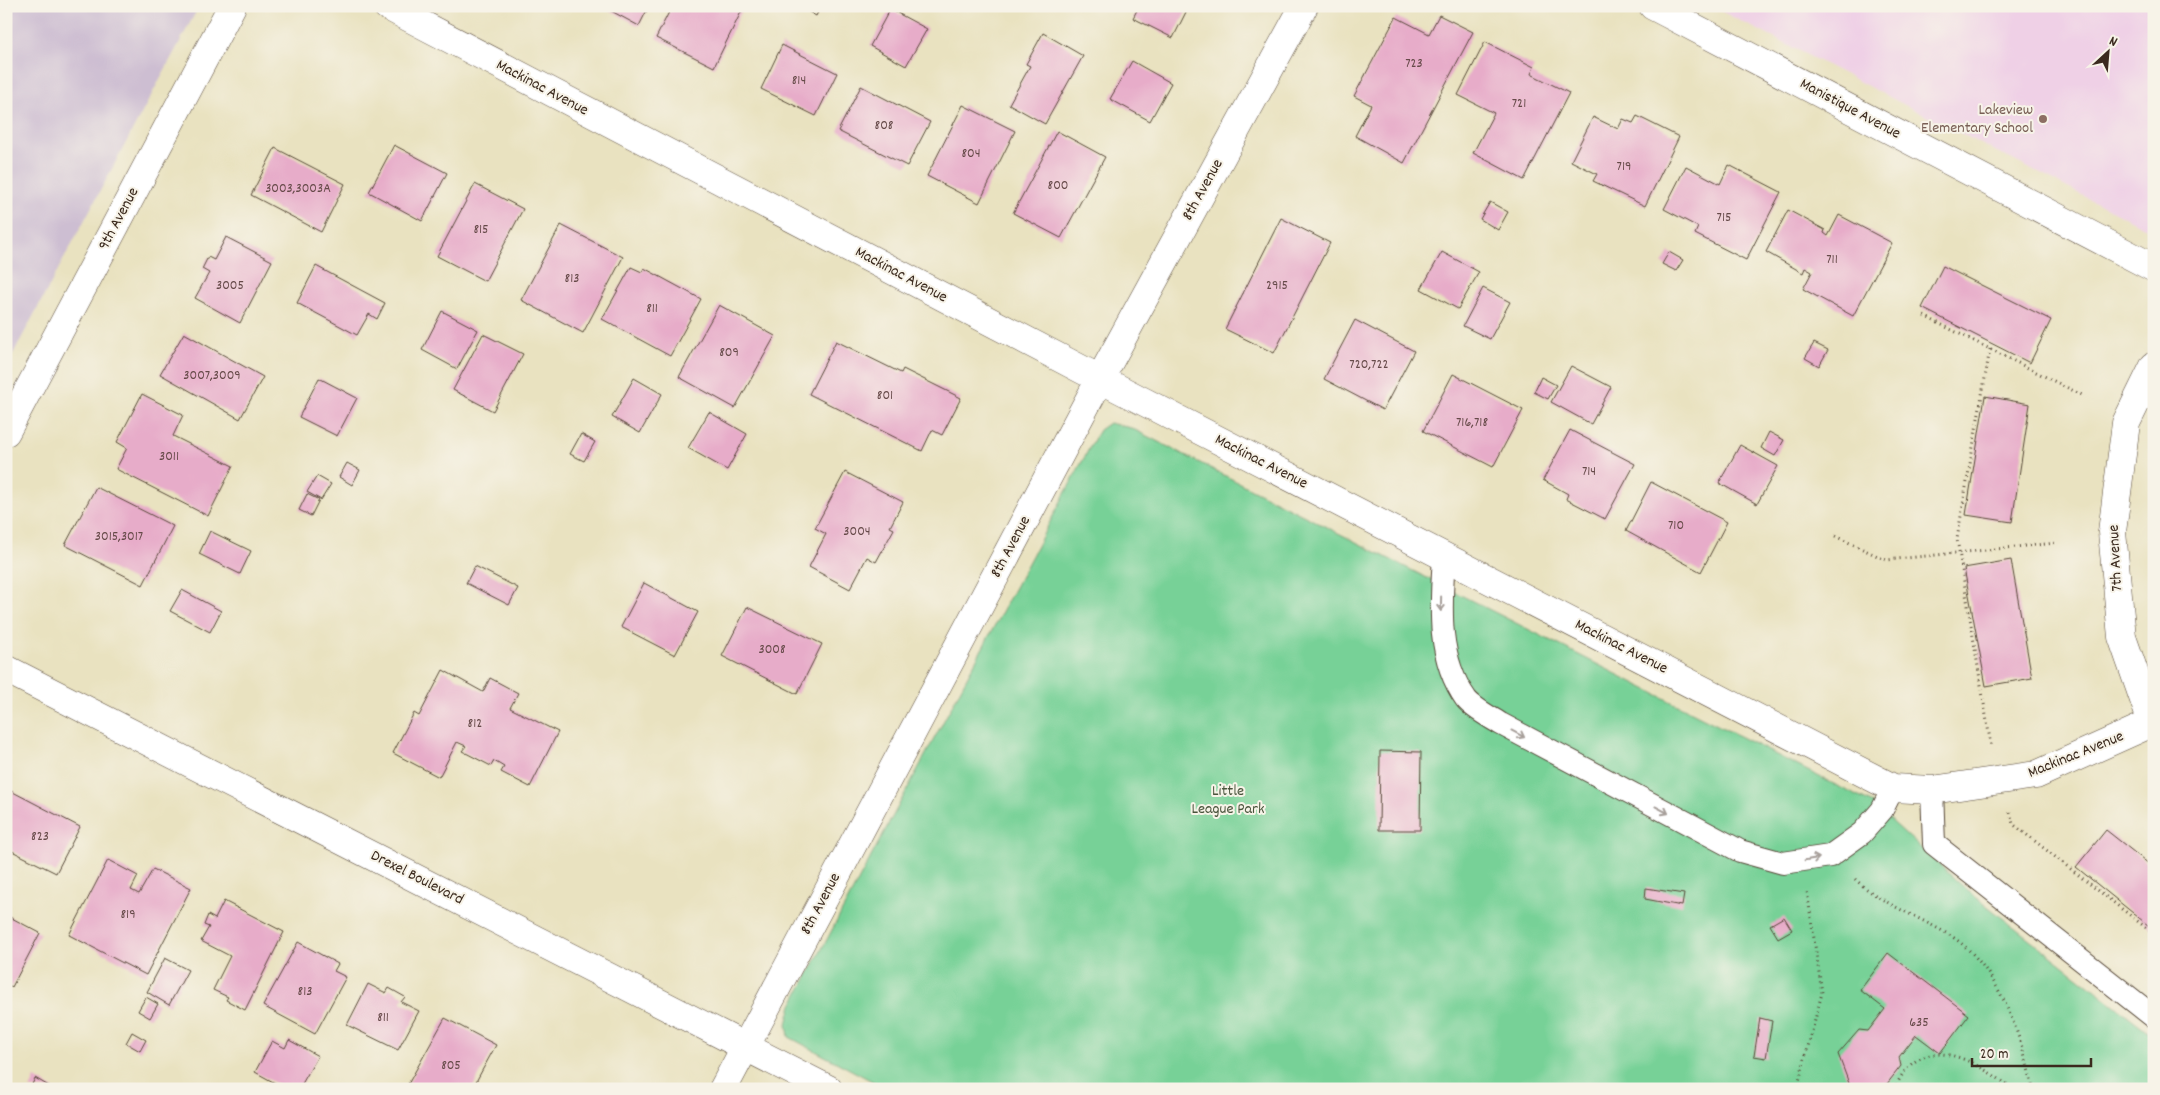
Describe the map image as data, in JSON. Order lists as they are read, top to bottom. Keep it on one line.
{"streets":{"street":["Mackinac Avenue","Manistique Avenue","8th Avenue","9th Avenue","7th Avenue","Drexel Boulevard"]},"crossings":[["Mackinac Avenue","8th Avenue"],["Mackinac Avenue","7th Avenue"],["8th Avenue","Drexel Boulevard"]],"parks":["Little League Park"],"places":["Lakeview Elementary School"],"house_numbers":["723","814","721","808","804","719","800","3003,3003A","715","815","711","813","3005","2915","811","809","720,722","3007,3009","801","716,718","3011","714","710","3004","3015,3017","3008","812","823","819","813","811","635","805"],"scale_bar":"20 m","north":"top right"}
